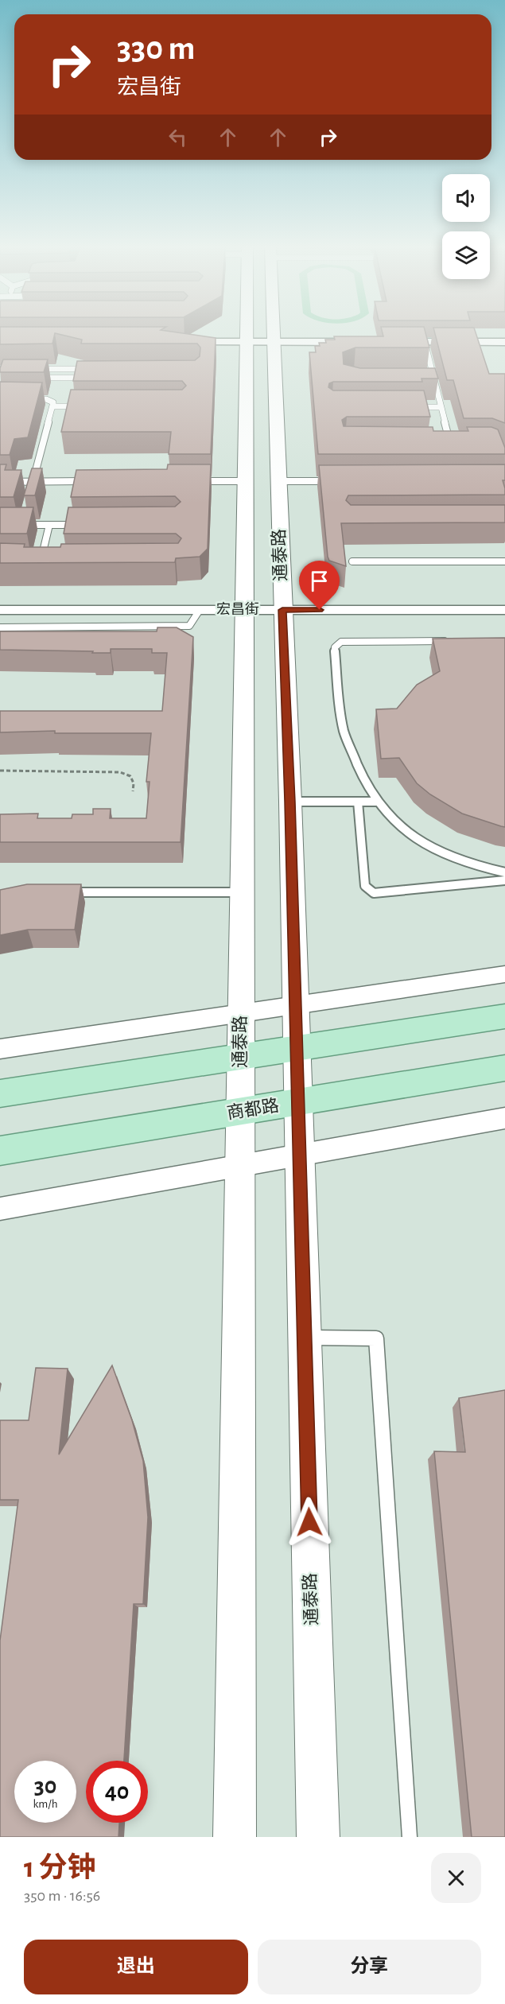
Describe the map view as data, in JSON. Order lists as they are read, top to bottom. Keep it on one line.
{"streets":{"main road":["商都路"],"street":["通泰路","宏昌街"]},"crossings":[["通泰路","宏昌街"],["通泰路","商都路"]],"page":{"turn":["330 m","宏昌街"],"speed":"30 km/h","limit":"40","heading":["1 分钟","350 m · 16:56"],"buttons":["退出","分享"]}}
